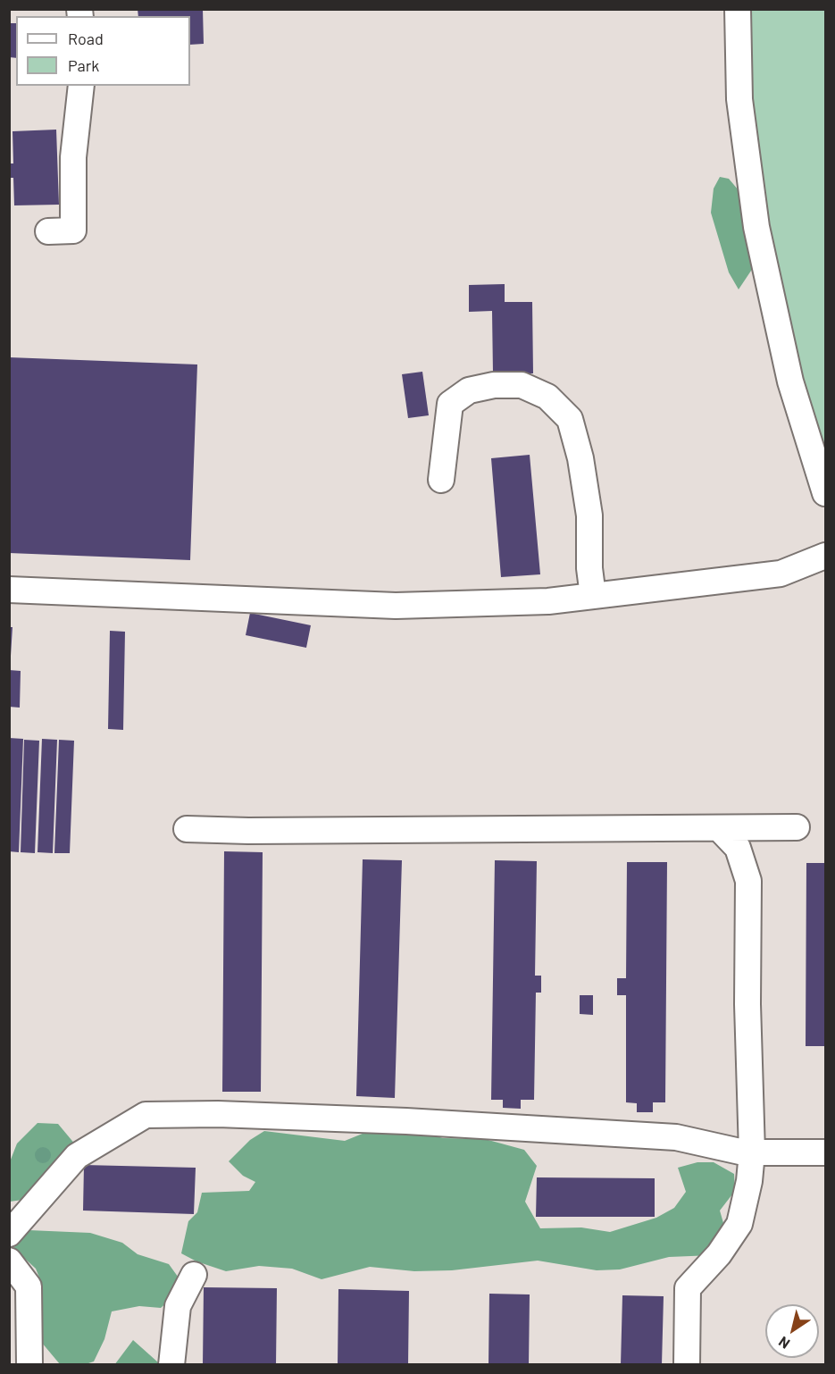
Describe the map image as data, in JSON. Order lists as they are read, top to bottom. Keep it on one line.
{"legend":["Road","Park"],"north":"bottom left"}
